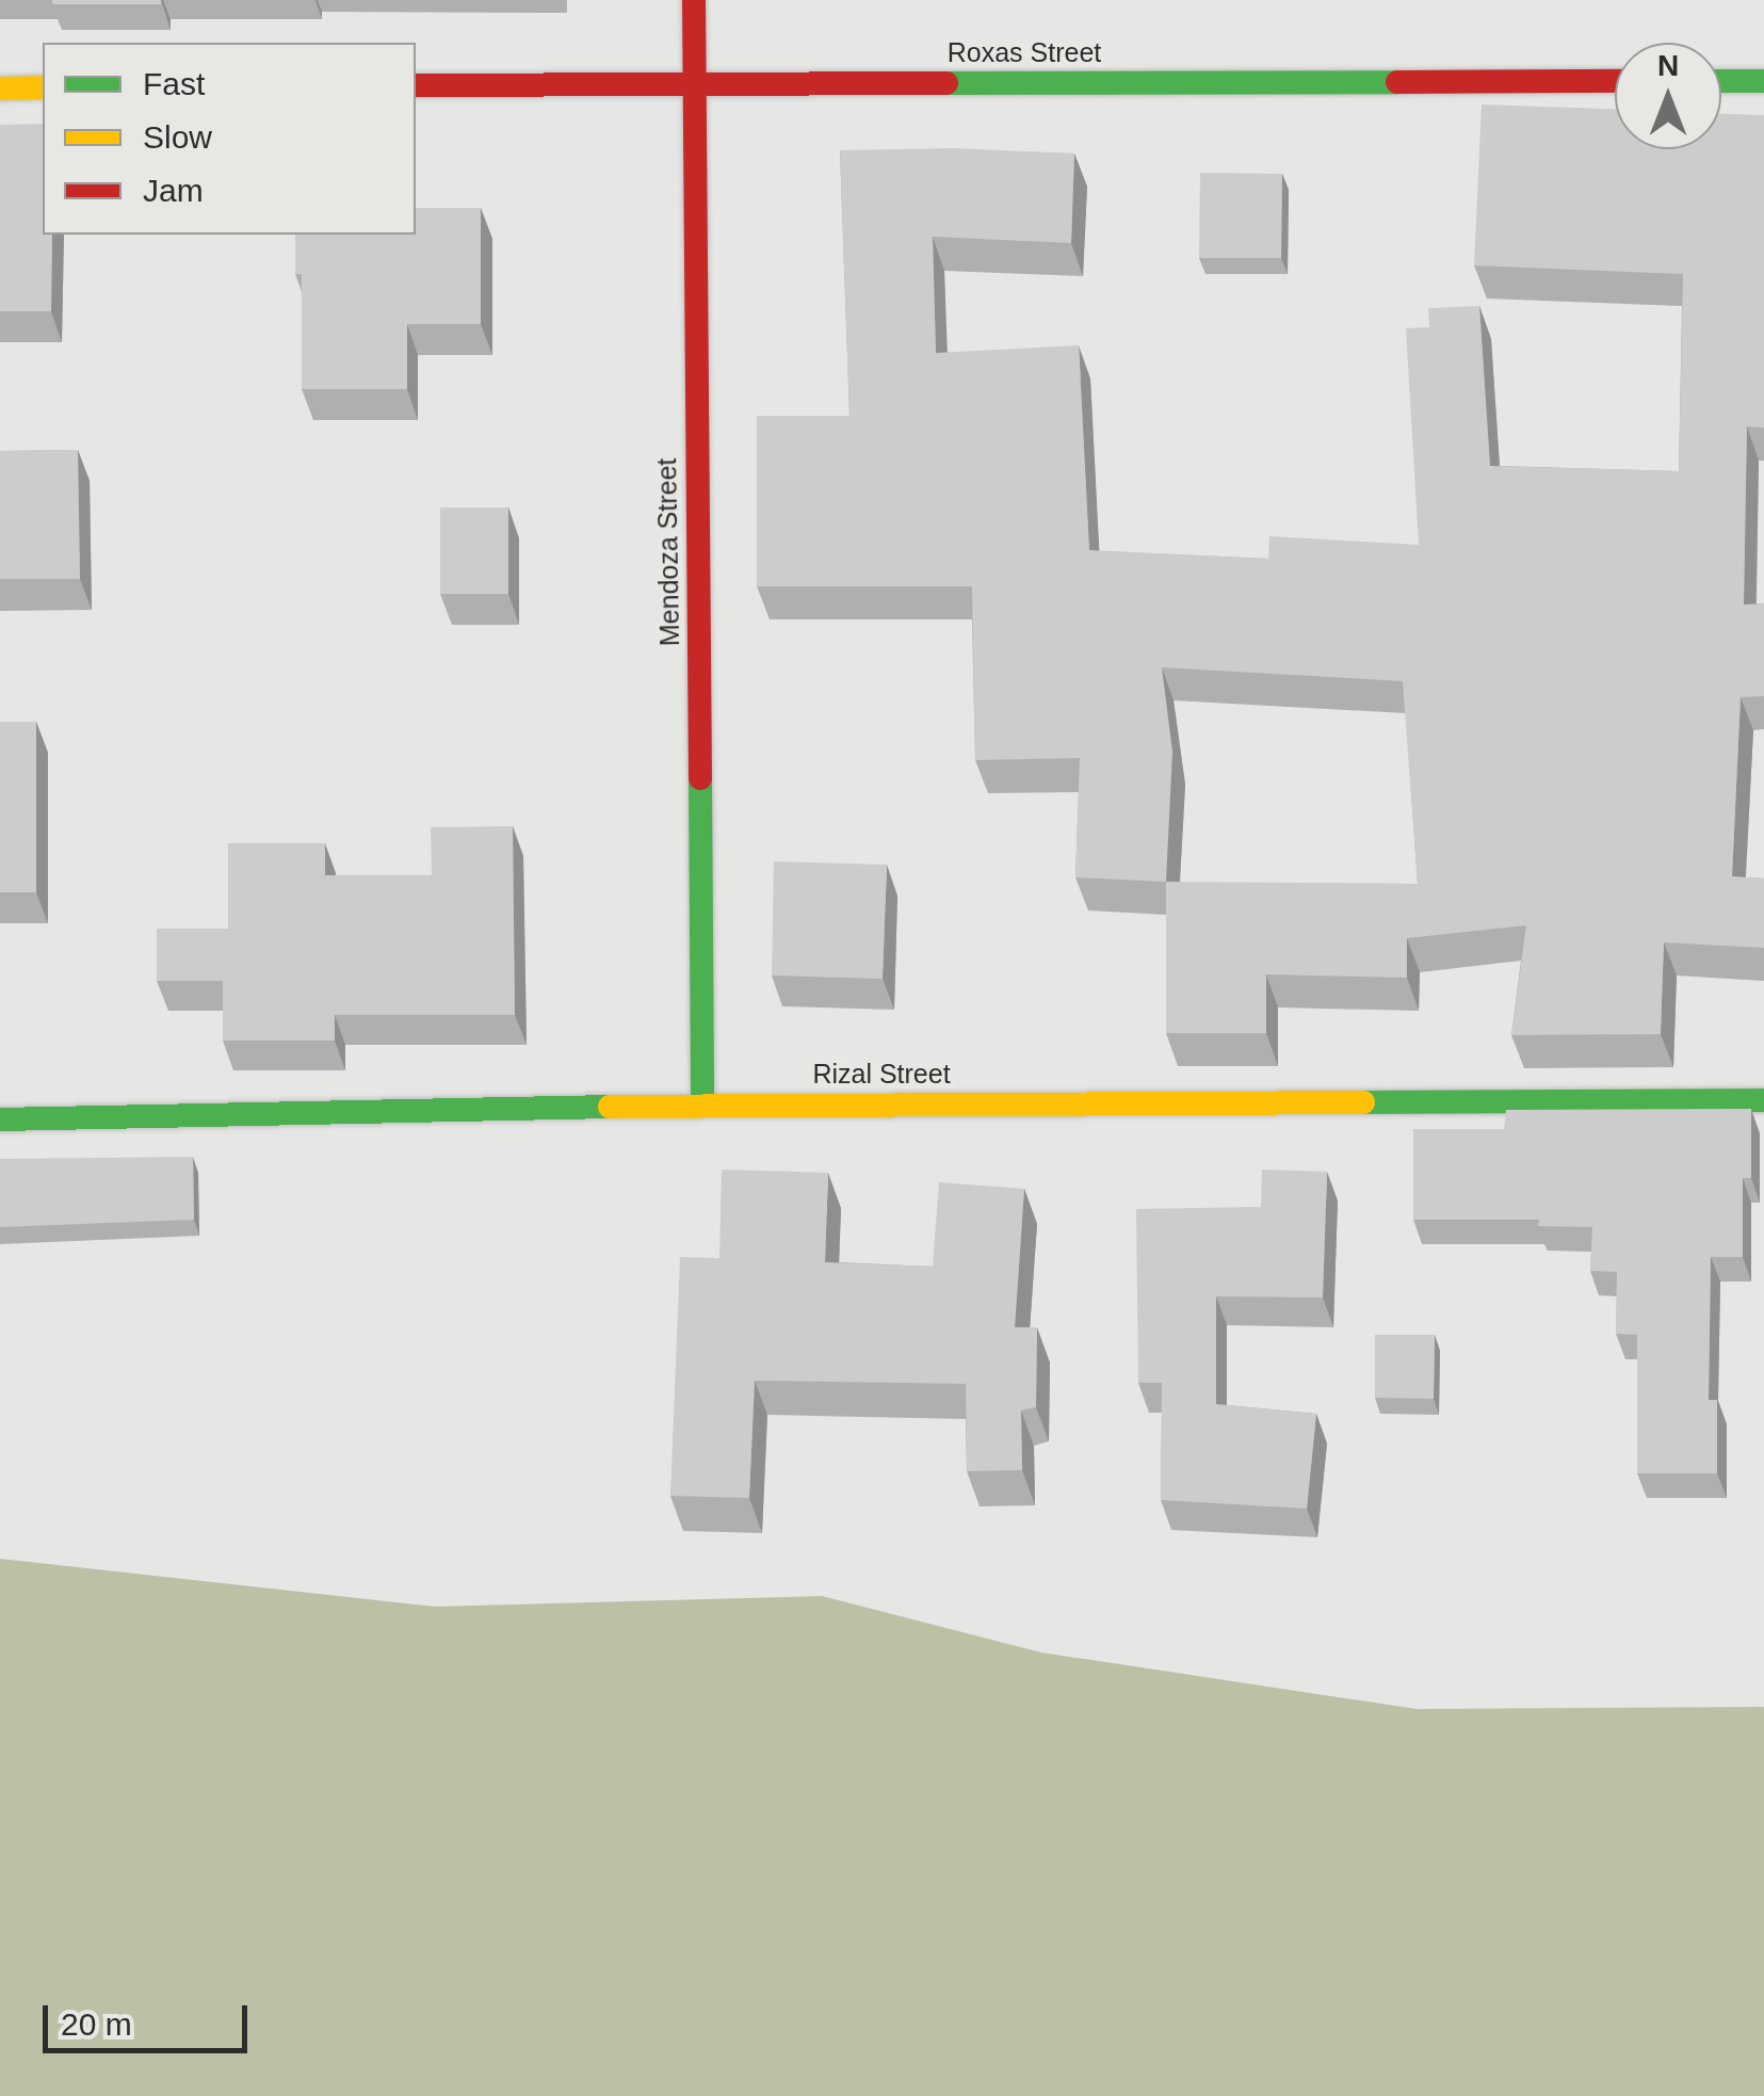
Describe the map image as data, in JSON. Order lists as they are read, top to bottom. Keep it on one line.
{"streets":{"street":["Roxas Street","Mendoza Street","Rizal Street"]},"crossings":[["Roxas Street","Mendoza Street"],["Mendoza Street","Rizal Street"]],"legend":["Fast","Slow","Jam"],"scale_bar":"20 m","north":"top"}
